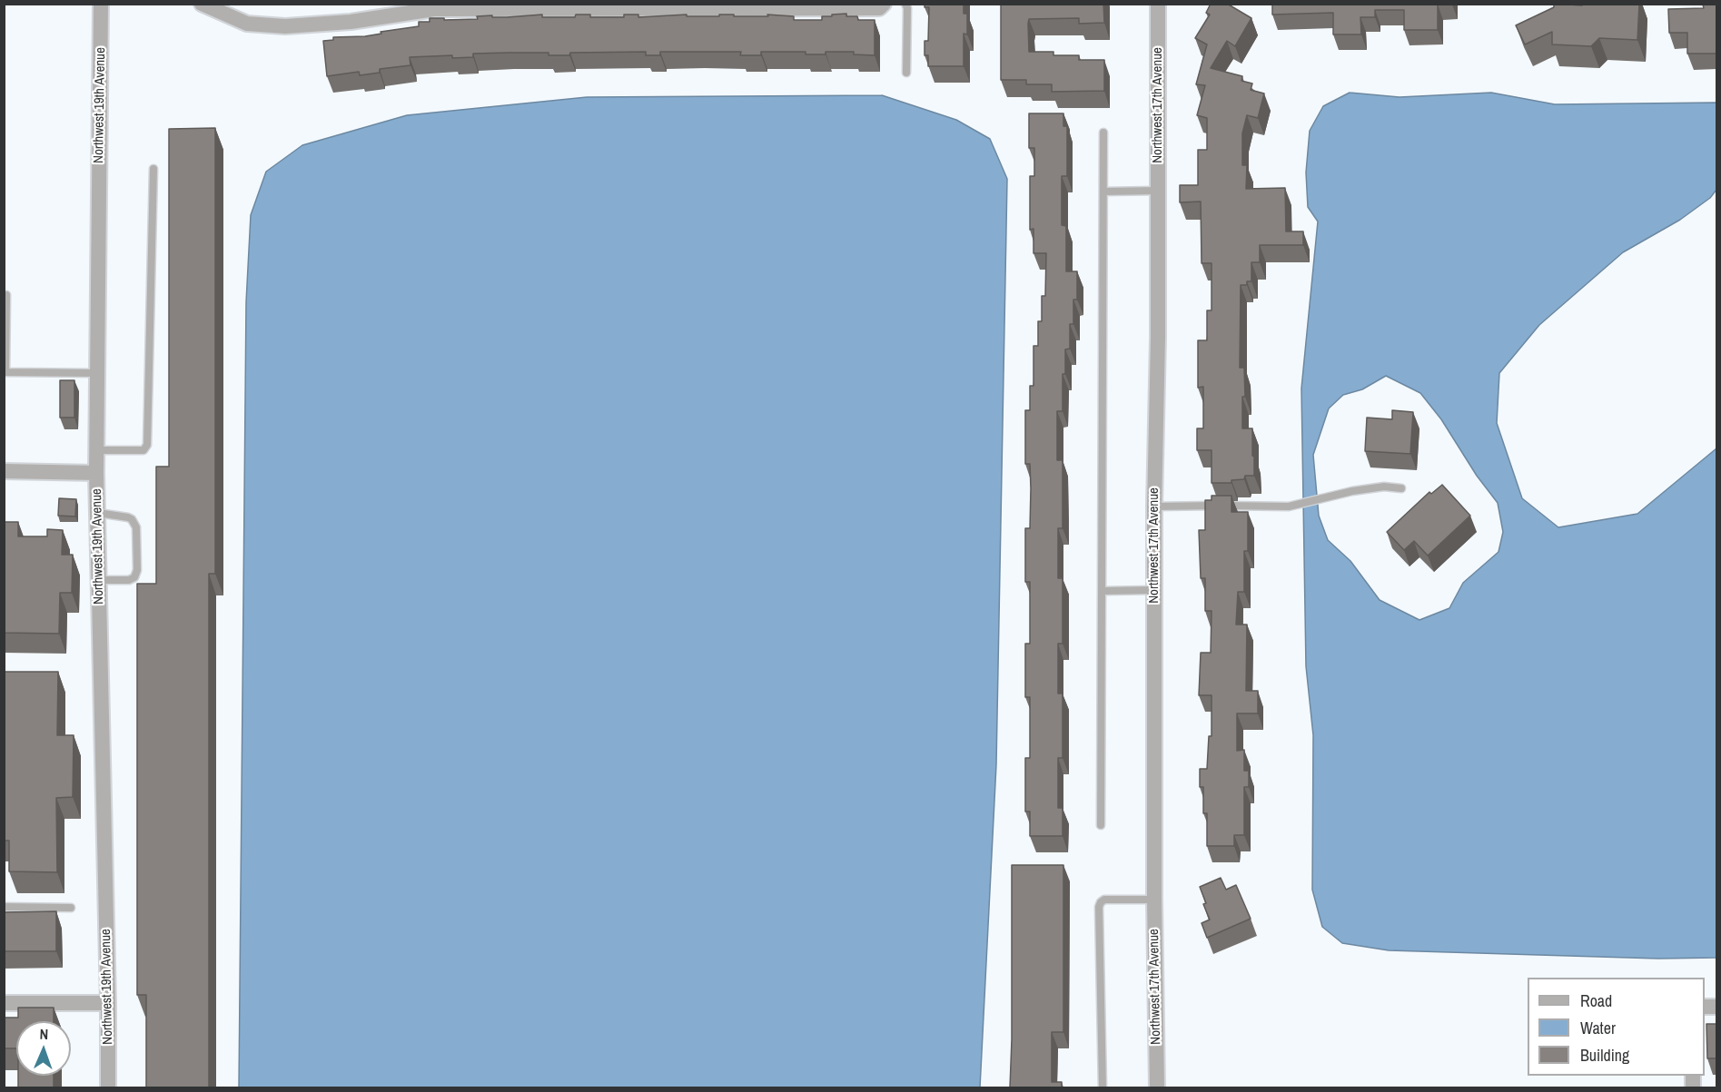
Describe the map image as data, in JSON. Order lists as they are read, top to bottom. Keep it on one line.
{"streets":{"street":["Northwest 19th Avenue","Northwest 17th Avenue"]},"legend":["Road","Water","Building"],"north":"top"}
